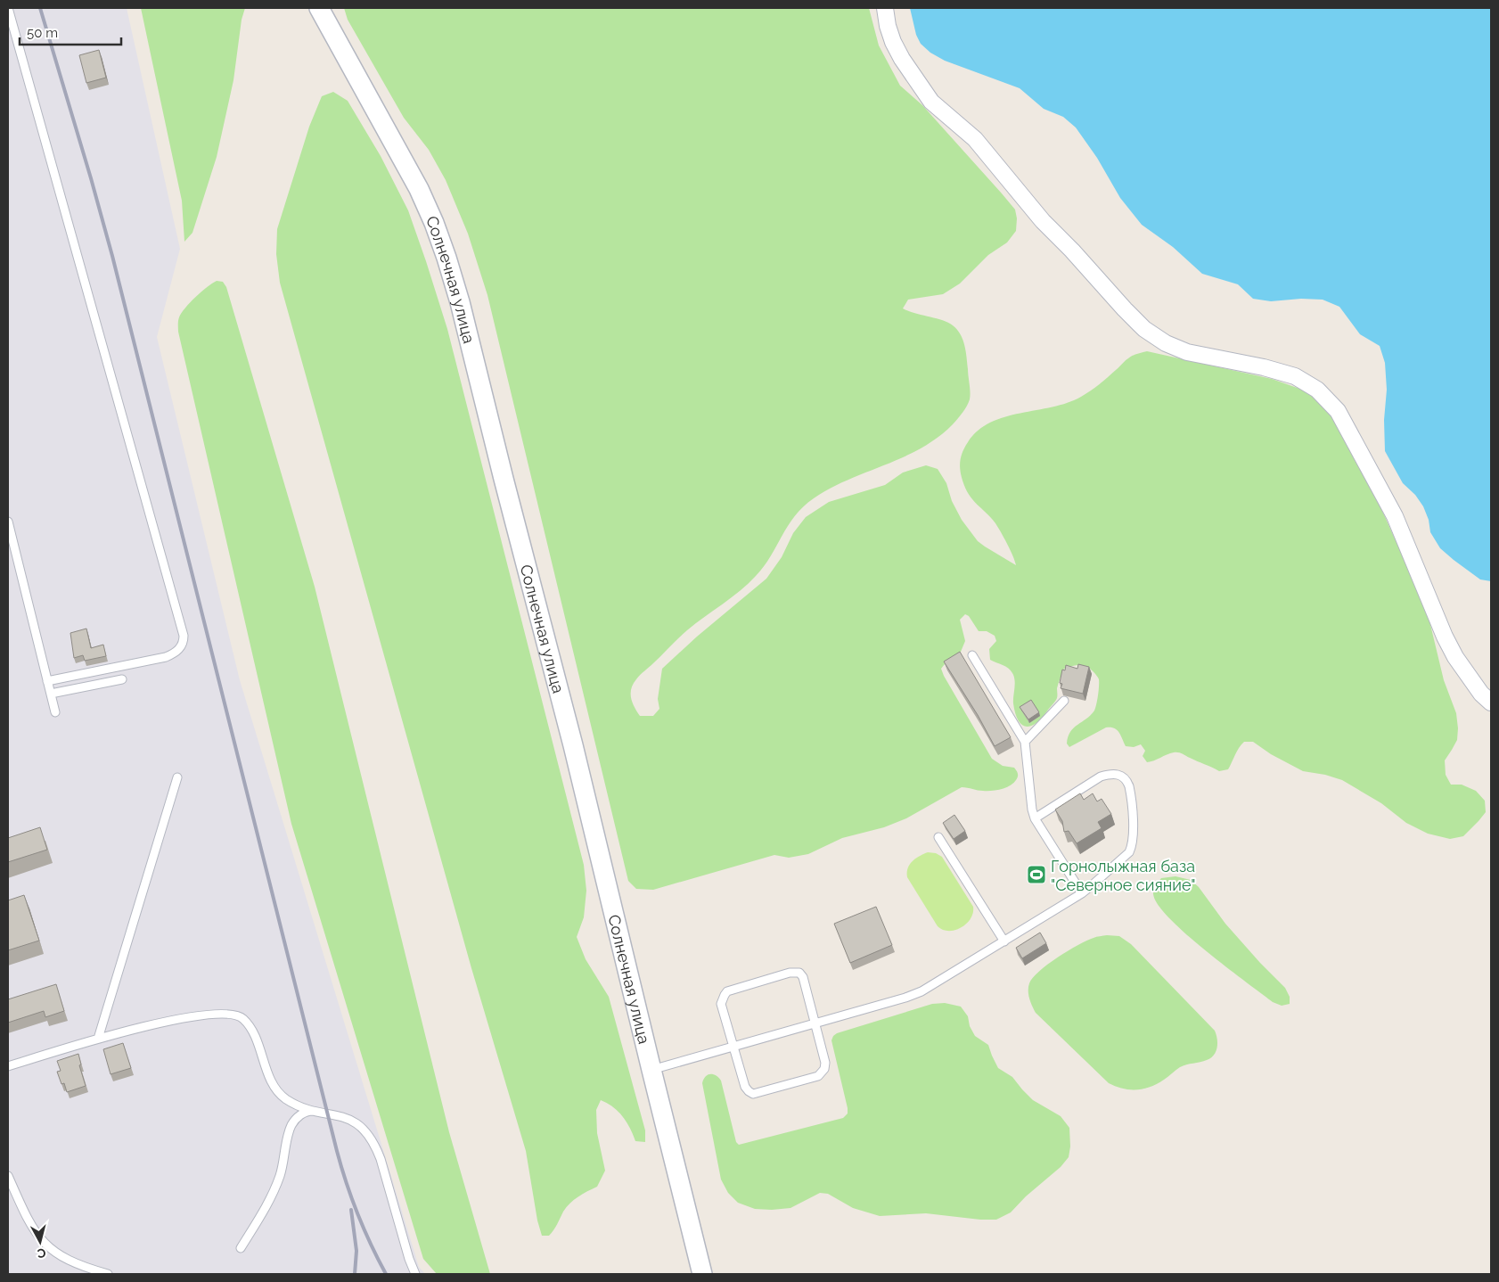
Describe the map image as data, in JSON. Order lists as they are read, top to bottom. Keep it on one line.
{"streets":{"street":["Солнечная улица"]},"places":{"sports":["Горнолыжная база \"Северное сияние\""]},"scale_bar":"50 m","north":"bottom"}
